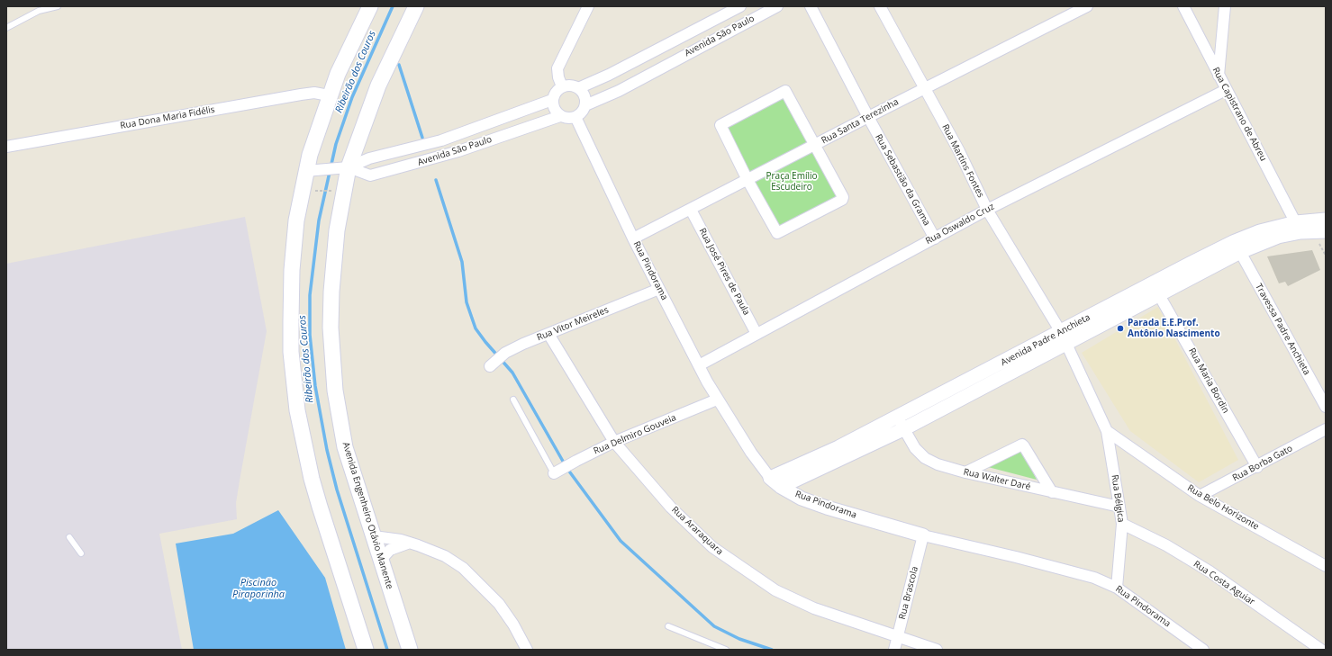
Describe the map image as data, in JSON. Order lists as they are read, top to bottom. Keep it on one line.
{"streets":{"main road":["Avenida Engenheiro Otávio Manente"],"street":["Avenida São Paulo","Rua Capistrano de Abreu","Rua Dona Maria Fidélis","Rua Santa Terezinha","Rua Martins Fontes","Rua Sebastião da Grama","Rua Oswaldo Cruz","Rua Pindorama","Rua José Pires de Paula","Rua Vitor Meireles","Travessa Padre Anchieta","Avenida Padre Anchieta","Rua Maria Bordin","Rua Delmiro Gouveia","Rua Borba Gato","Rua Walter Daré","Rua Bélgica","Rua Belo Horizonte","Rua Araraquara","Rua Costa Aguiar","Rua Brascola"]},"crossings":[["Avenida São Paulo","Rua Pindorama"],["Avenida São Paulo","Avenida Engenheiro Otávio Manente"],["Rua Capistrano de Abreu","Rua Oswaldo Cruz"],["Rua Capistrano de Abreu","Avenida Padre Anchieta"],["Rua Santa Terezinha","Rua Martins Fontes"],["Rua Santa Terezinha","Rua Sebastião da Grama"],["Rua Santa Terezinha","Rua Pindorama"],["Rua Santa Terezinha","Rua José Pires de Paula"],["Rua Martins Fontes","Rua Oswaldo Cruz"],["Rua Martins Fontes","Avenida Padre Anchieta"],["Rua Martins Fontes","Rua Bélgica"],["Rua Martins Fontes","Rua Belo Horizonte"],["Rua Sebastião da Grama","Rua Oswaldo Cruz"],["Rua Oswaldo Cruz","Rua Pindorama"],["Rua Oswaldo Cruz","Rua José Pires de Paula"],["Rua Pindorama","Rua Vitor Meireles"],["Rua Pindorama","Avenida Padre Anchieta"],["Rua Pindorama","Rua Delmiro Gouveia"],["Rua Pindorama","Rua Bélgica"],["Rua Pindorama","Rua Brascola"],["Rua Vitor Meireles","Rua Araraquara"],["Travessa Padre Anchieta","Avenida Padre Anchieta"],["Avenida Padre Anchieta","Rua Maria Bordin"],["Avenida Padre Anchieta","Rua Walter Daré"],["Rua Maria Bordin","Rua Borba Gato"],["Rua Delmiro Gouveia","Rua Araraquara"],["Rua Borba Gato","Rua Belo Horizonte"],["Rua Walter Daré","Rua Bélgica"],["Rua Bélgica","Rua Belo Horizonte"],["Rua Bélgica","Rua Costa Aguiar"],["Rua Araraquara","Rua Brascola"]],"water":["Ribeirão dos Couros","Piscinão Piraporinha"],"parks":["Praça Emílio Escudeiro"],"places":["Parada E.E.Prof. Antônio Nascimento"]}
